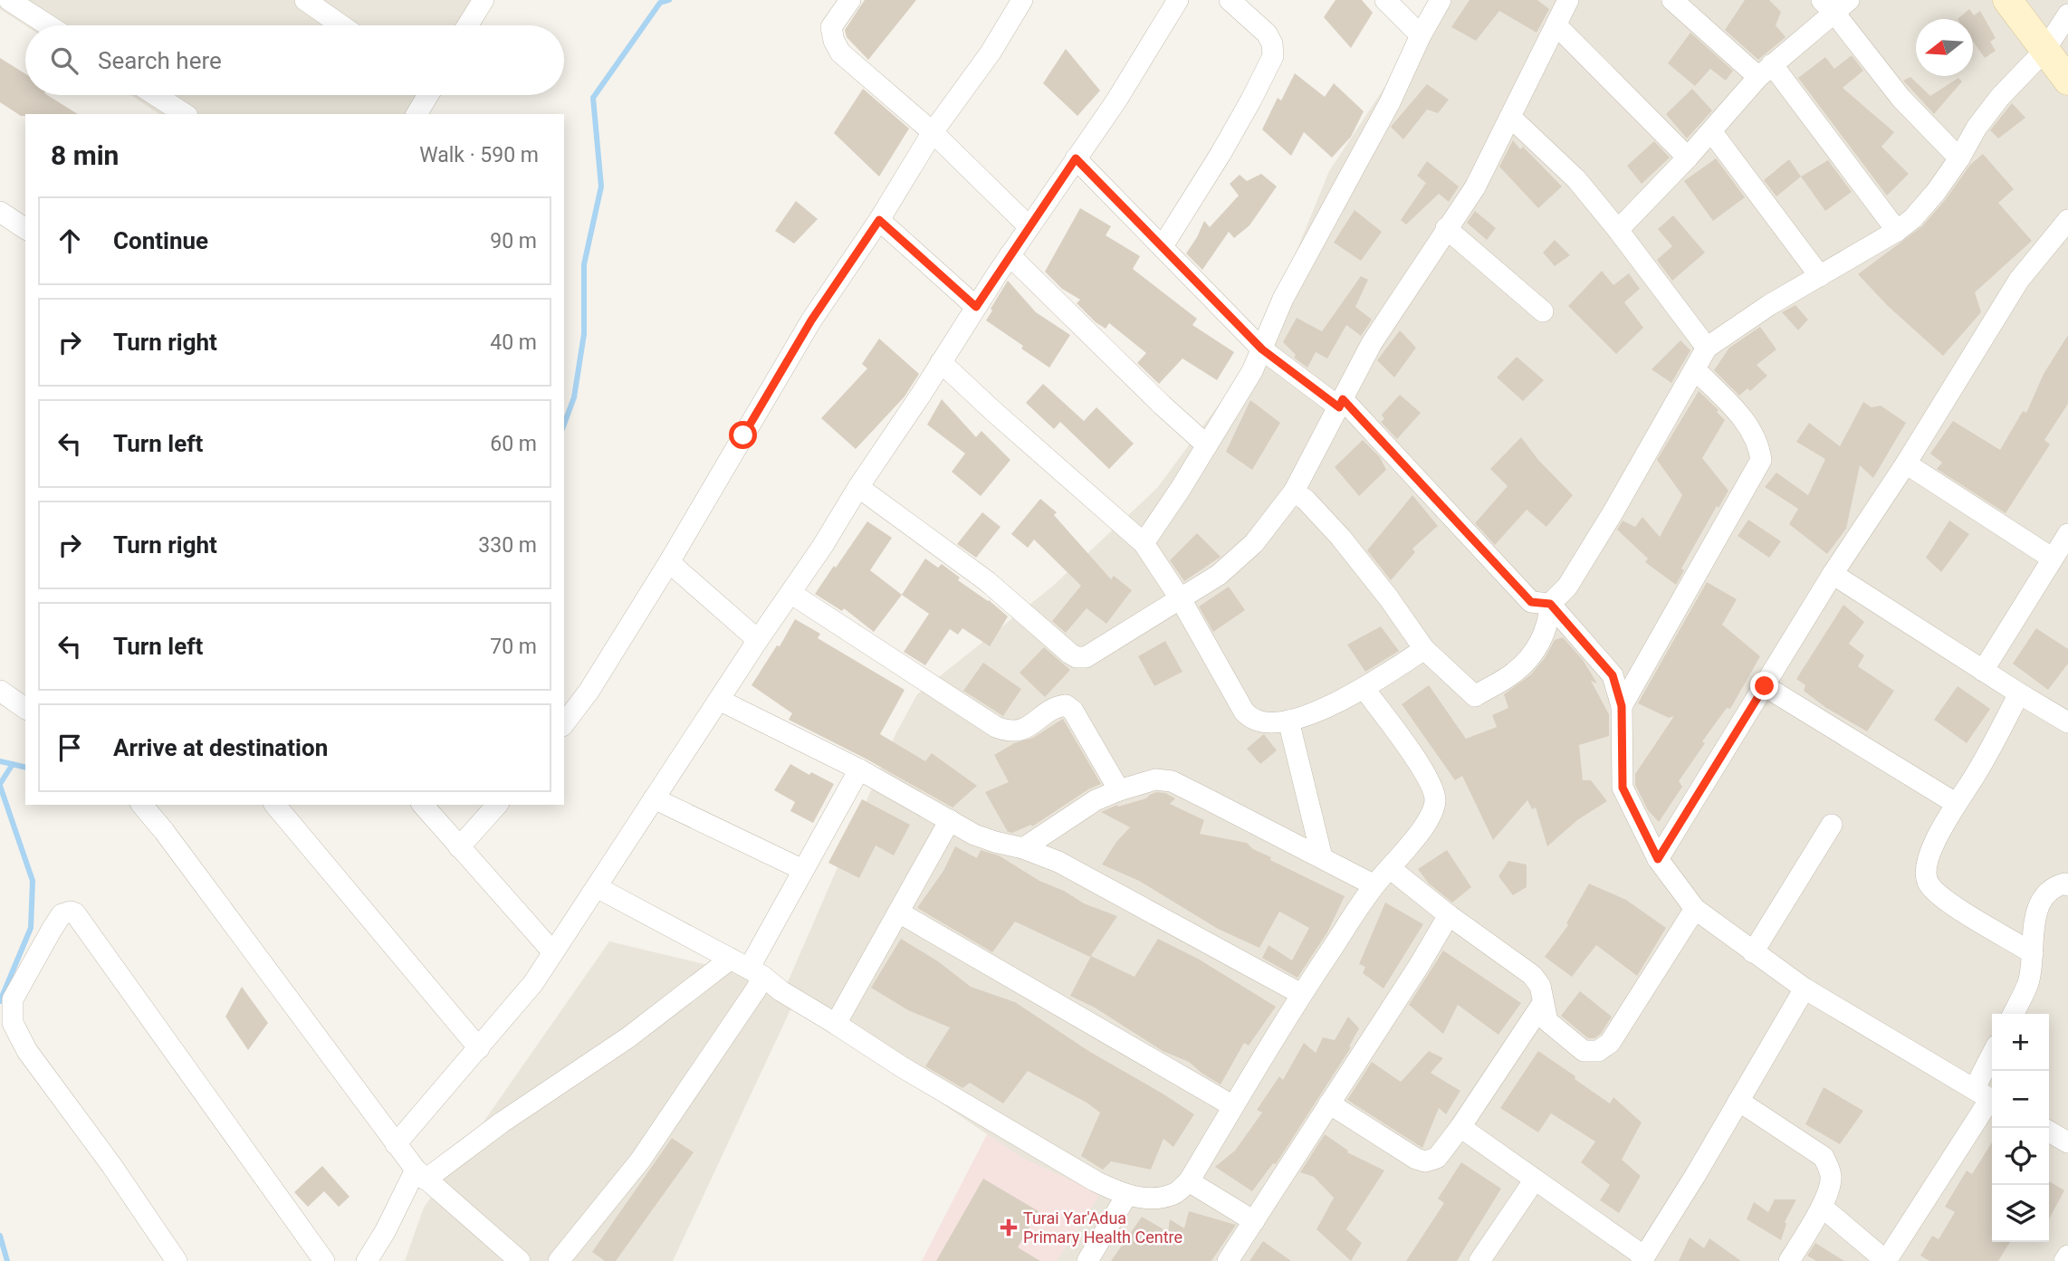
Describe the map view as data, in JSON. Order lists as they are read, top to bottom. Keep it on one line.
{"places":{"health":["Turai Yar'Adua Primary Health Centre"]},"north":"left","page":{"search":"Search here","heading":["8 min","Walk · 590 m"],"list":[["Continue","90 m"],["Turn right","40 m"],["Turn left","60 m"],["Turn right","330 m"],["Turn left","70 m"],"Arrive at destination"],"map_buttons":["+","−"]}}
